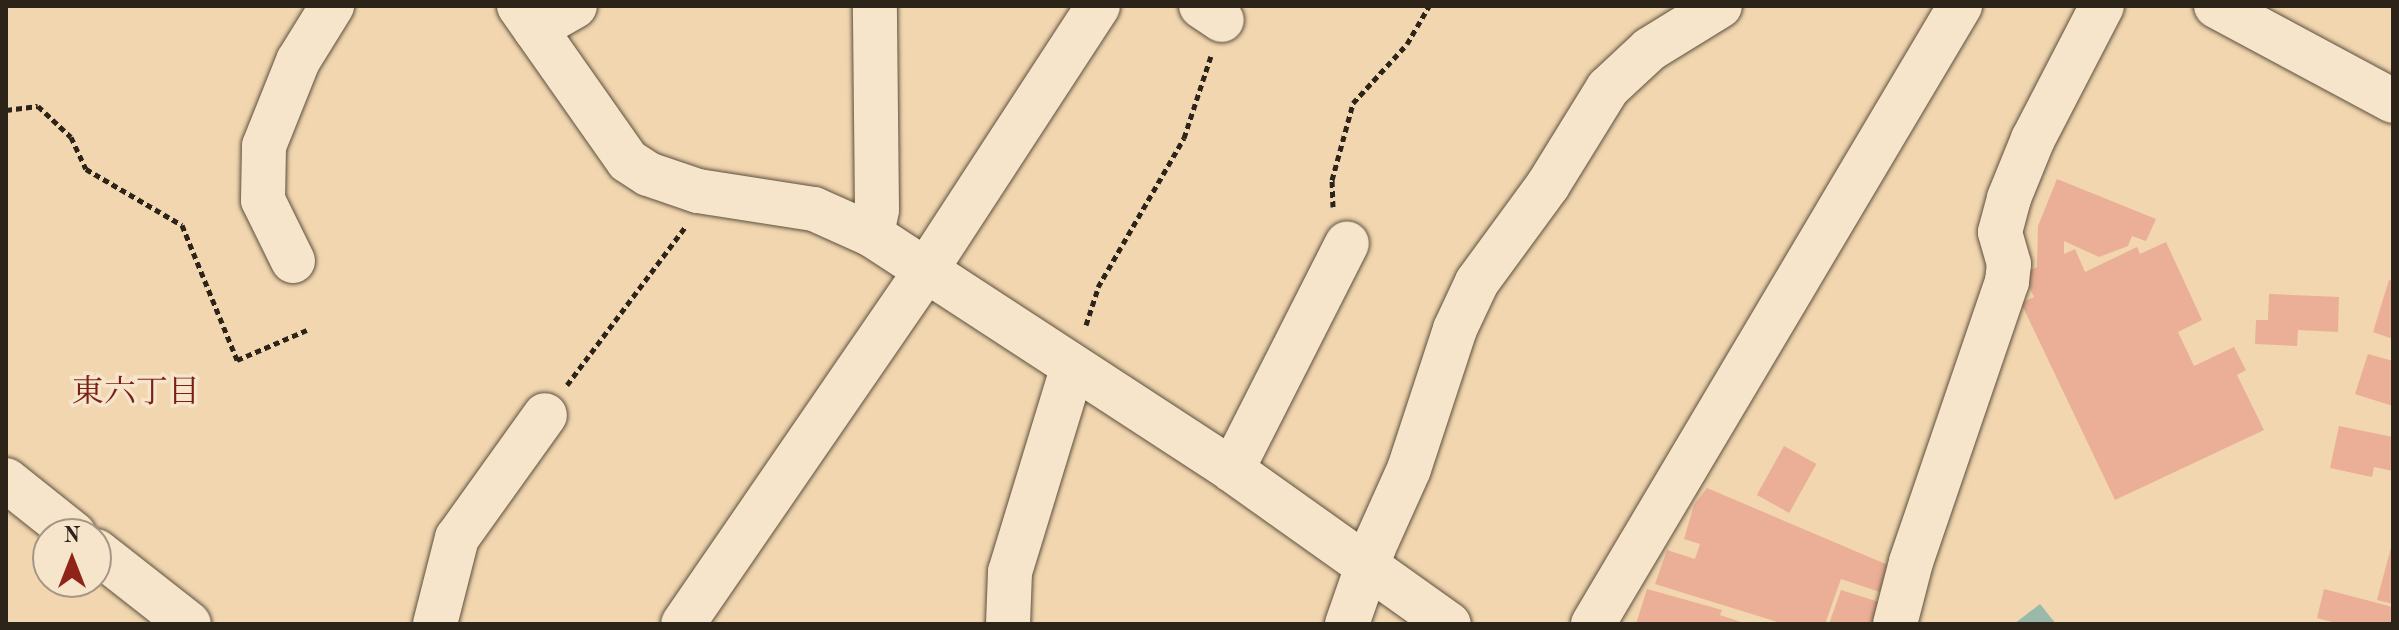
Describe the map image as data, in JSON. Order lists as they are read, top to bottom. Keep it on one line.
{"districts":["東六丁目"],"north":"top"}
